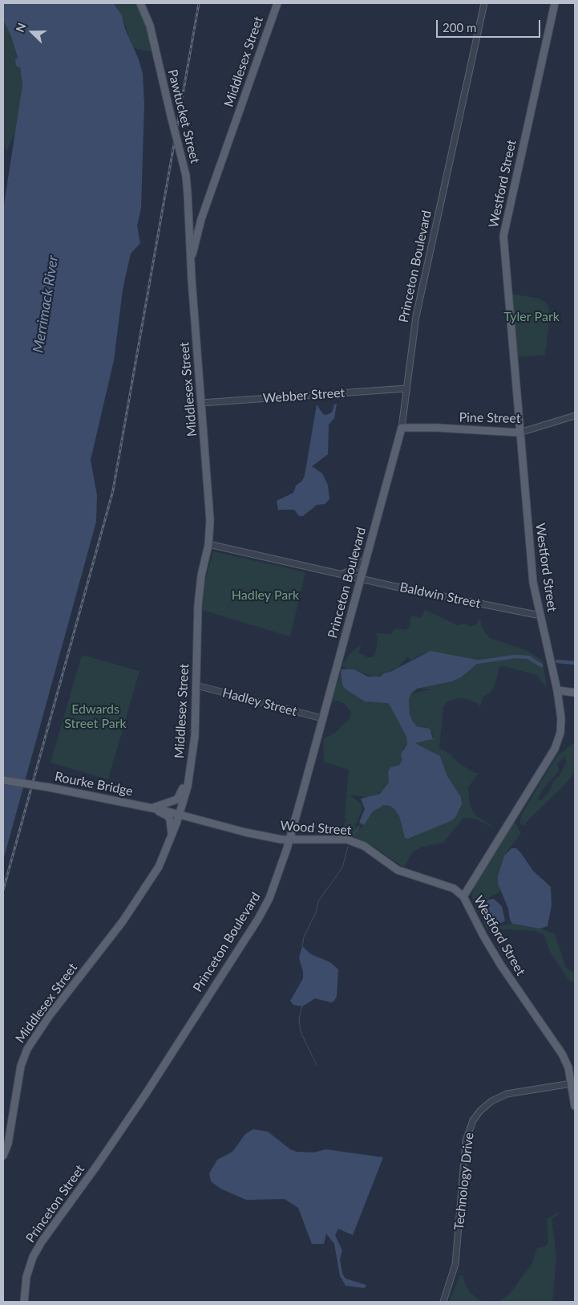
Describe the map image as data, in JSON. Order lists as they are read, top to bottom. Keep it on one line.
{"streets":{"main road":["Middlesex Street","Pawtucket Street","Westford Street","Princeton Boulevard","Pine Street","Rourke Bridge","Wood Street","Princeton Street"],"street":["Webber Street","Baldwin Street","Hadley Street","Technology Drive"]},"crossings":[["Middlesex Street","Pawtucket Street"],["Middlesex Street","Webber Street"],["Middlesex Street","Baldwin Street"],["Middlesex Street","Hadley Street"],["Middlesex Street","Rourke Bridge"],["Middlesex Street","Wood Street"],["Westford Street","Pine Street"],["Westford Street","Baldwin Street"],["Westford Street","Wood Street"],["Westford Street","Technology Drive"],["Princeton Boulevard","Webber Street"],["Princeton Boulevard","Pine Street"],["Princeton Boulevard","Baldwin Street"],["Princeton Boulevard","Hadley Street"],["Princeton Boulevard","Wood Street"],["Princeton Boulevard","Princeton Street"],["Rourke Bridge","Wood Street"]],"water":["Merrimack River"],"parks":["Tyler Park","Hadley Park","Edwards Street Park"],"scale_bar":"200 m","north":"left"}
